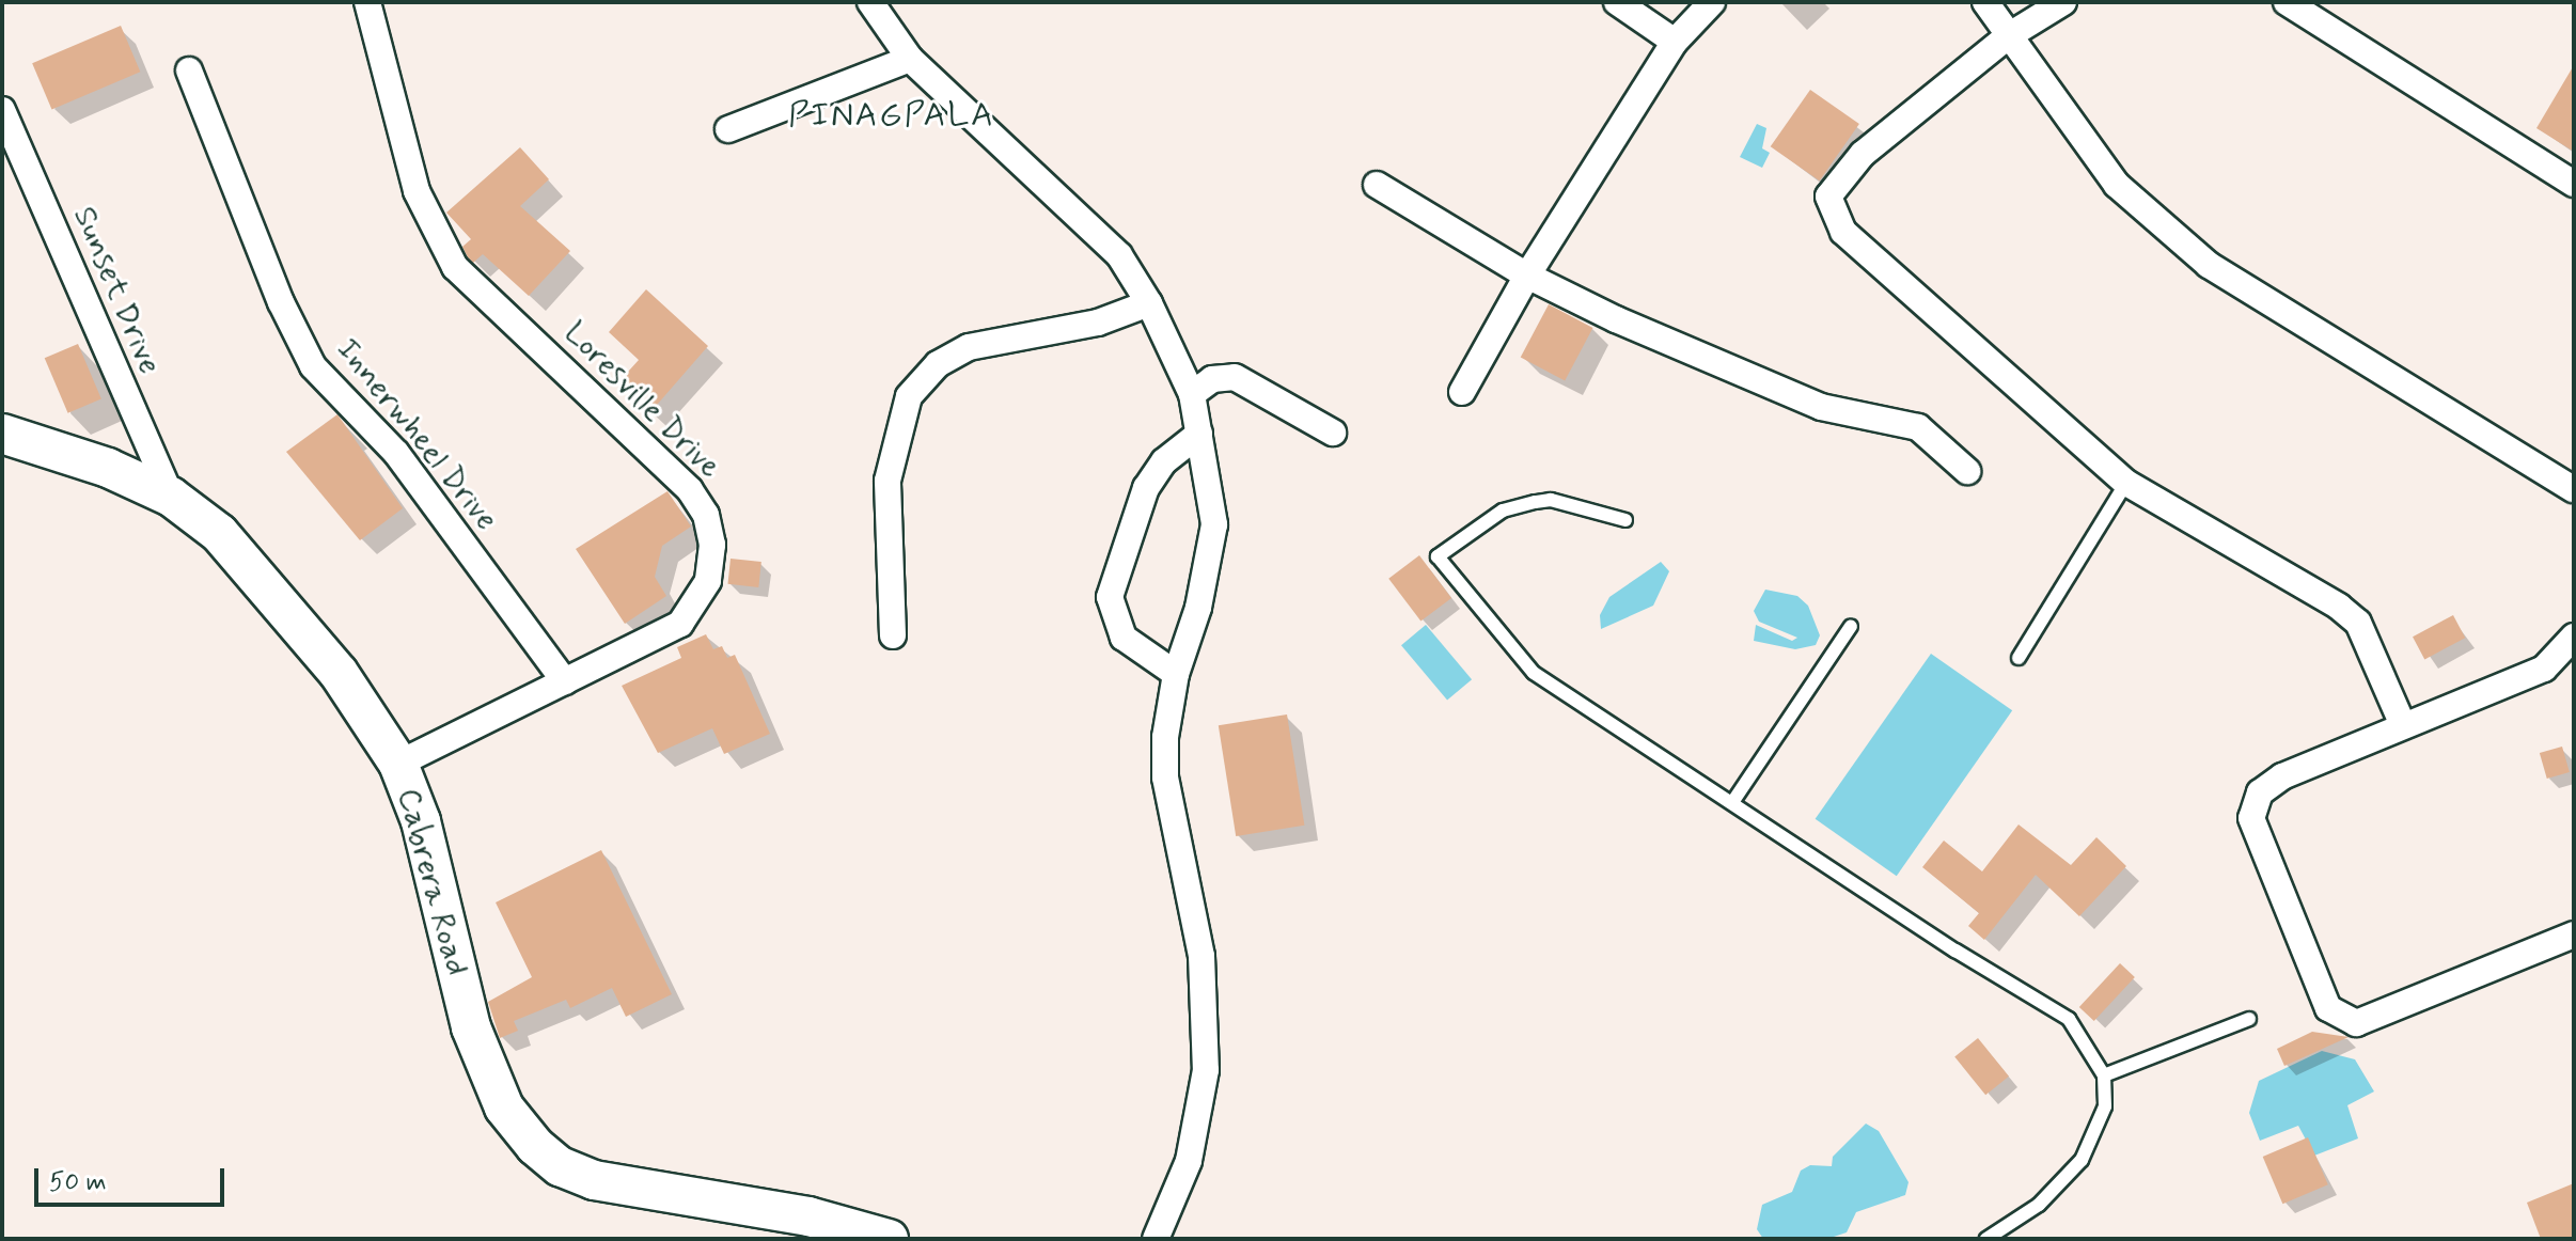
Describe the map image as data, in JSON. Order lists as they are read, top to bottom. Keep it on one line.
{"streets":{"main road":["Cabrera Road"],"street":["Sunset Drive","Loresville Drive","Innerwheel Drive"]},"crossings":[["Sunset Drive","Cabrera Road"],["Loresville Drive","Innerwheel Drive"],["Loresville Drive","Cabrera Road"]],"districts":["PINAGPALA"],"scale_bar":"50 m"}
